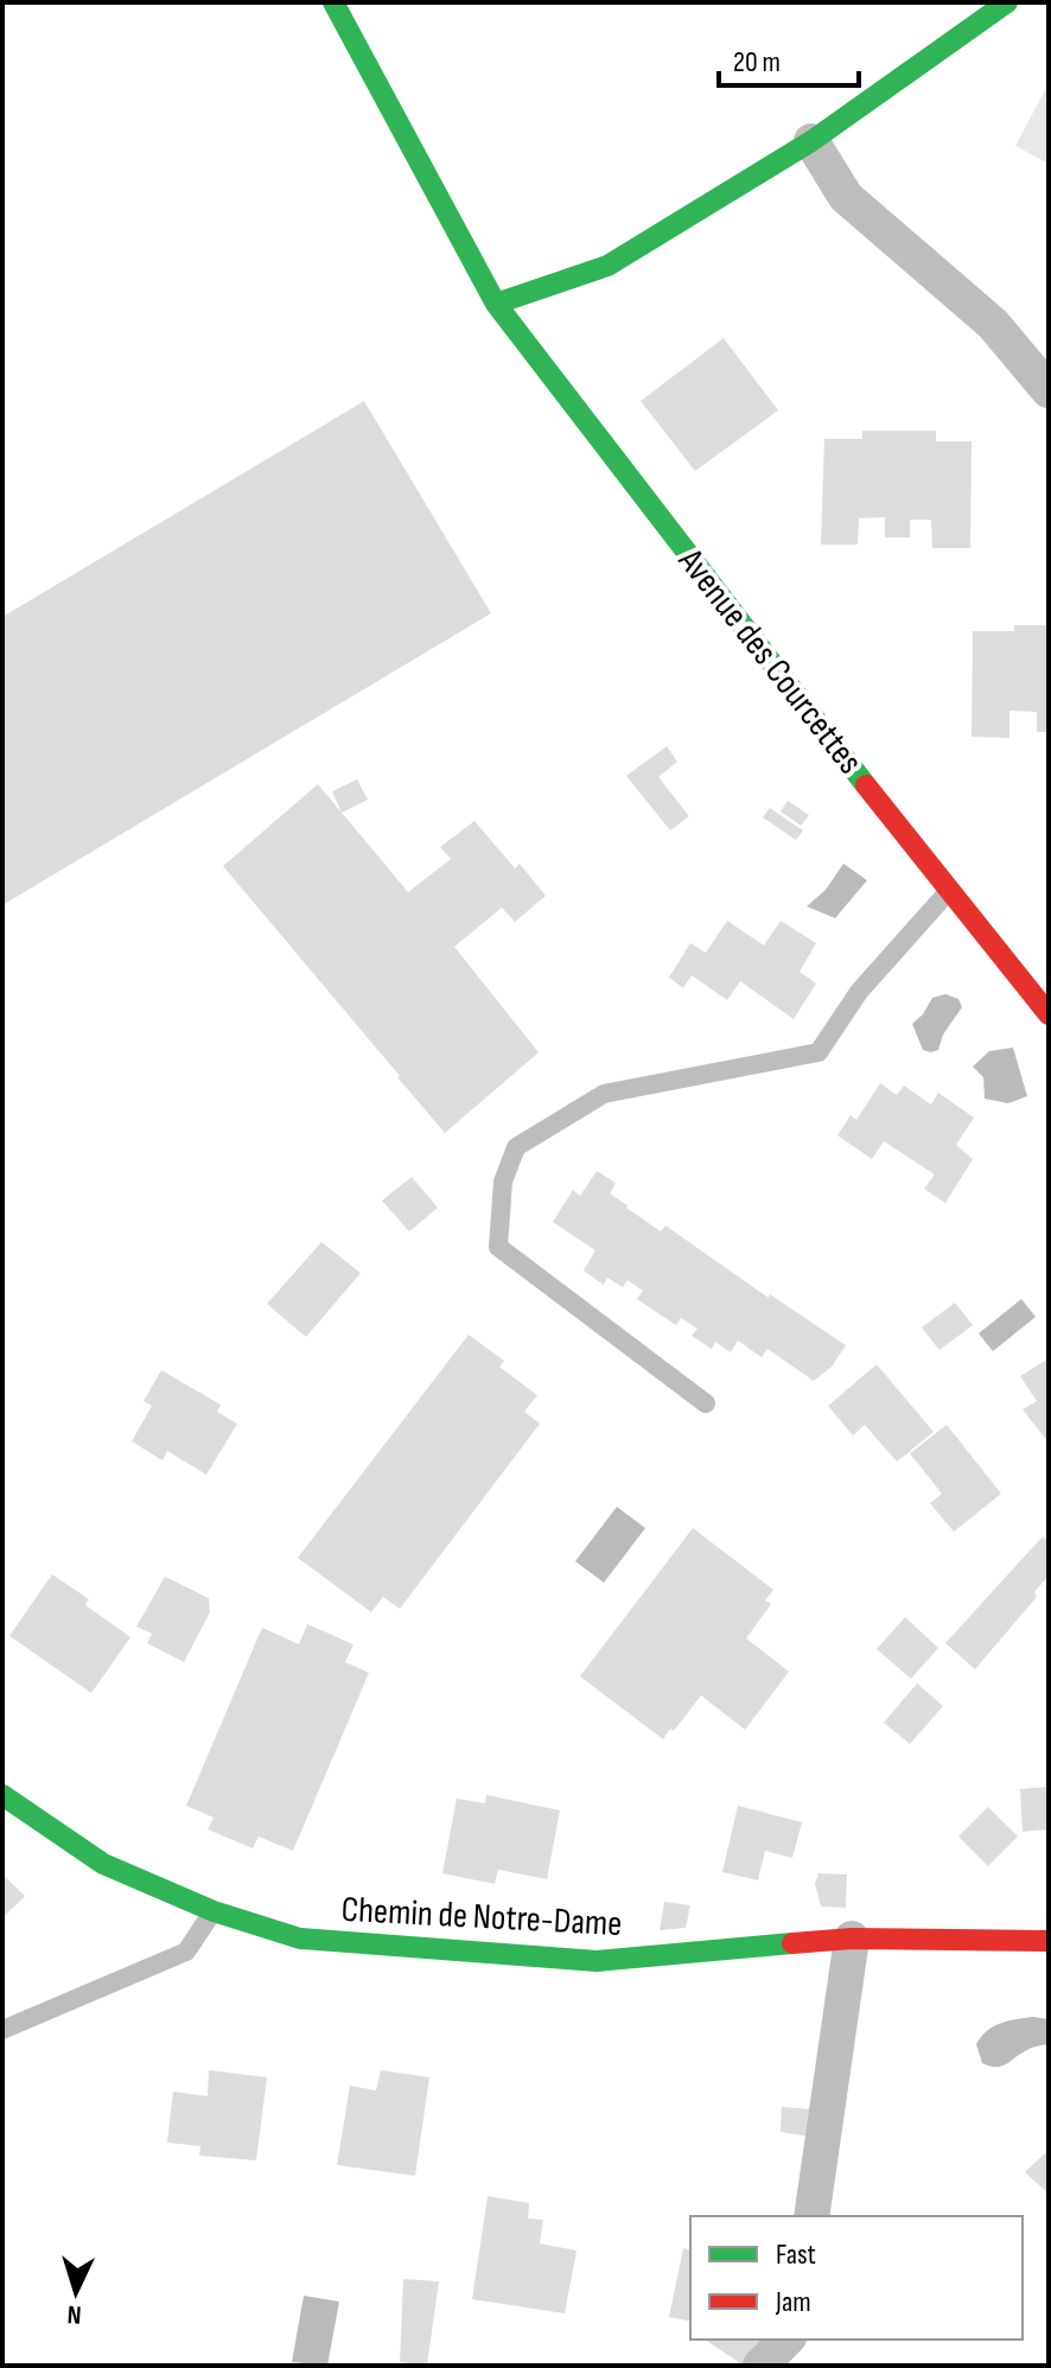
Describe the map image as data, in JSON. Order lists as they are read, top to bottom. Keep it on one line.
{"streets":{"street":["Avenue des Courcettes","Chemin de Notre-Dame"]},"legend":["Fast","Jam"],"scale_bar":"20 m","north":"bottom"}
